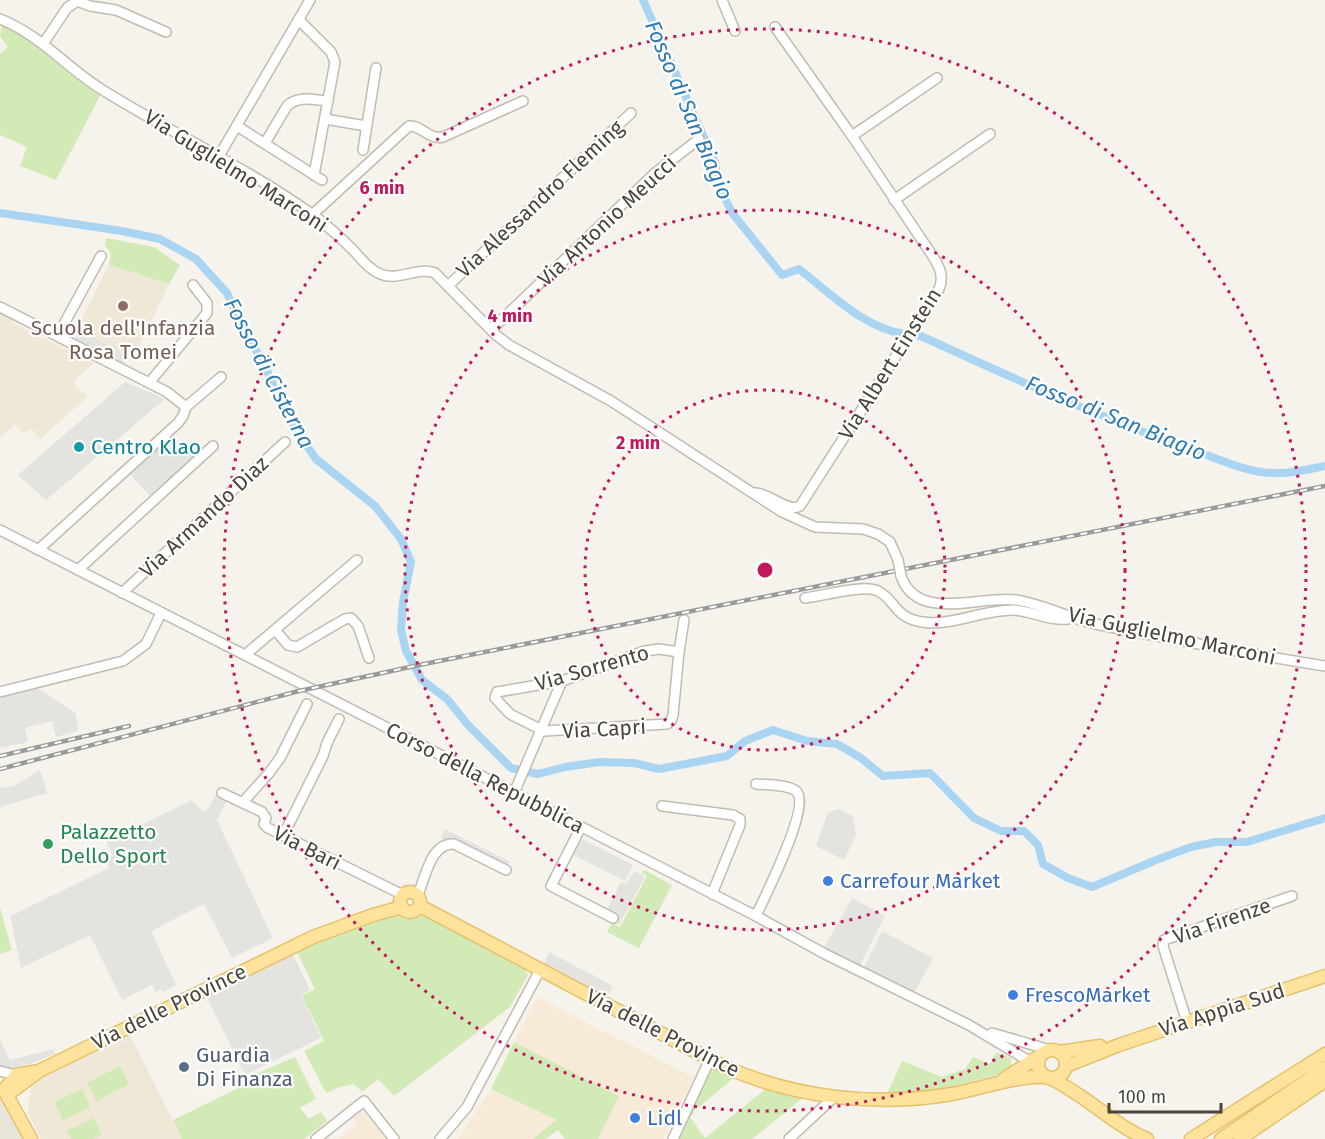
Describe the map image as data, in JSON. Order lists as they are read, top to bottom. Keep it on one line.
{"streets":{"main road":["Via delle Province","Via Appia Sud"],"street":["Via Guglielmo Marconi","Via Alessandro Fleming","Via Antonio Meucci","Via Albert Einstein","Via Armando Diaz","Via Sorrento","Via Capri","Corso della Repubblica","Via Bari","Via Firenze"]},"crossings":[["Via Guglielmo Marconi","Via Alessandro Fleming"],["Via Guglielmo Marconi","Via Antonio Meucci"],["Via Guglielmo Marconi","Via Albert Einstein"],["Via Armando Diaz","Corso della Repubblica"],["Via Sorrento","Via Capri"],["Corso della Repubblica","Via delle Province"],["Corso della Repubblica","Via Appia Sud"],["Via Bari","Via delle Province"],["Via Firenze","Via Appia Sud"],["Via delle Province","Via Appia Sud"]],"water":["Fosso di San Biagio","Fosso di Cisterna"],"places":["Scuola dell'Infanzia Rosa Tomei","Centro Klao","Palazzetto Dello Sport","Carrefour Market","FrescoMarket","Guardia Di Finanza","Lidl"],"scale_bar":"100 m","rings":["6 min","4 min","2 min"]}
